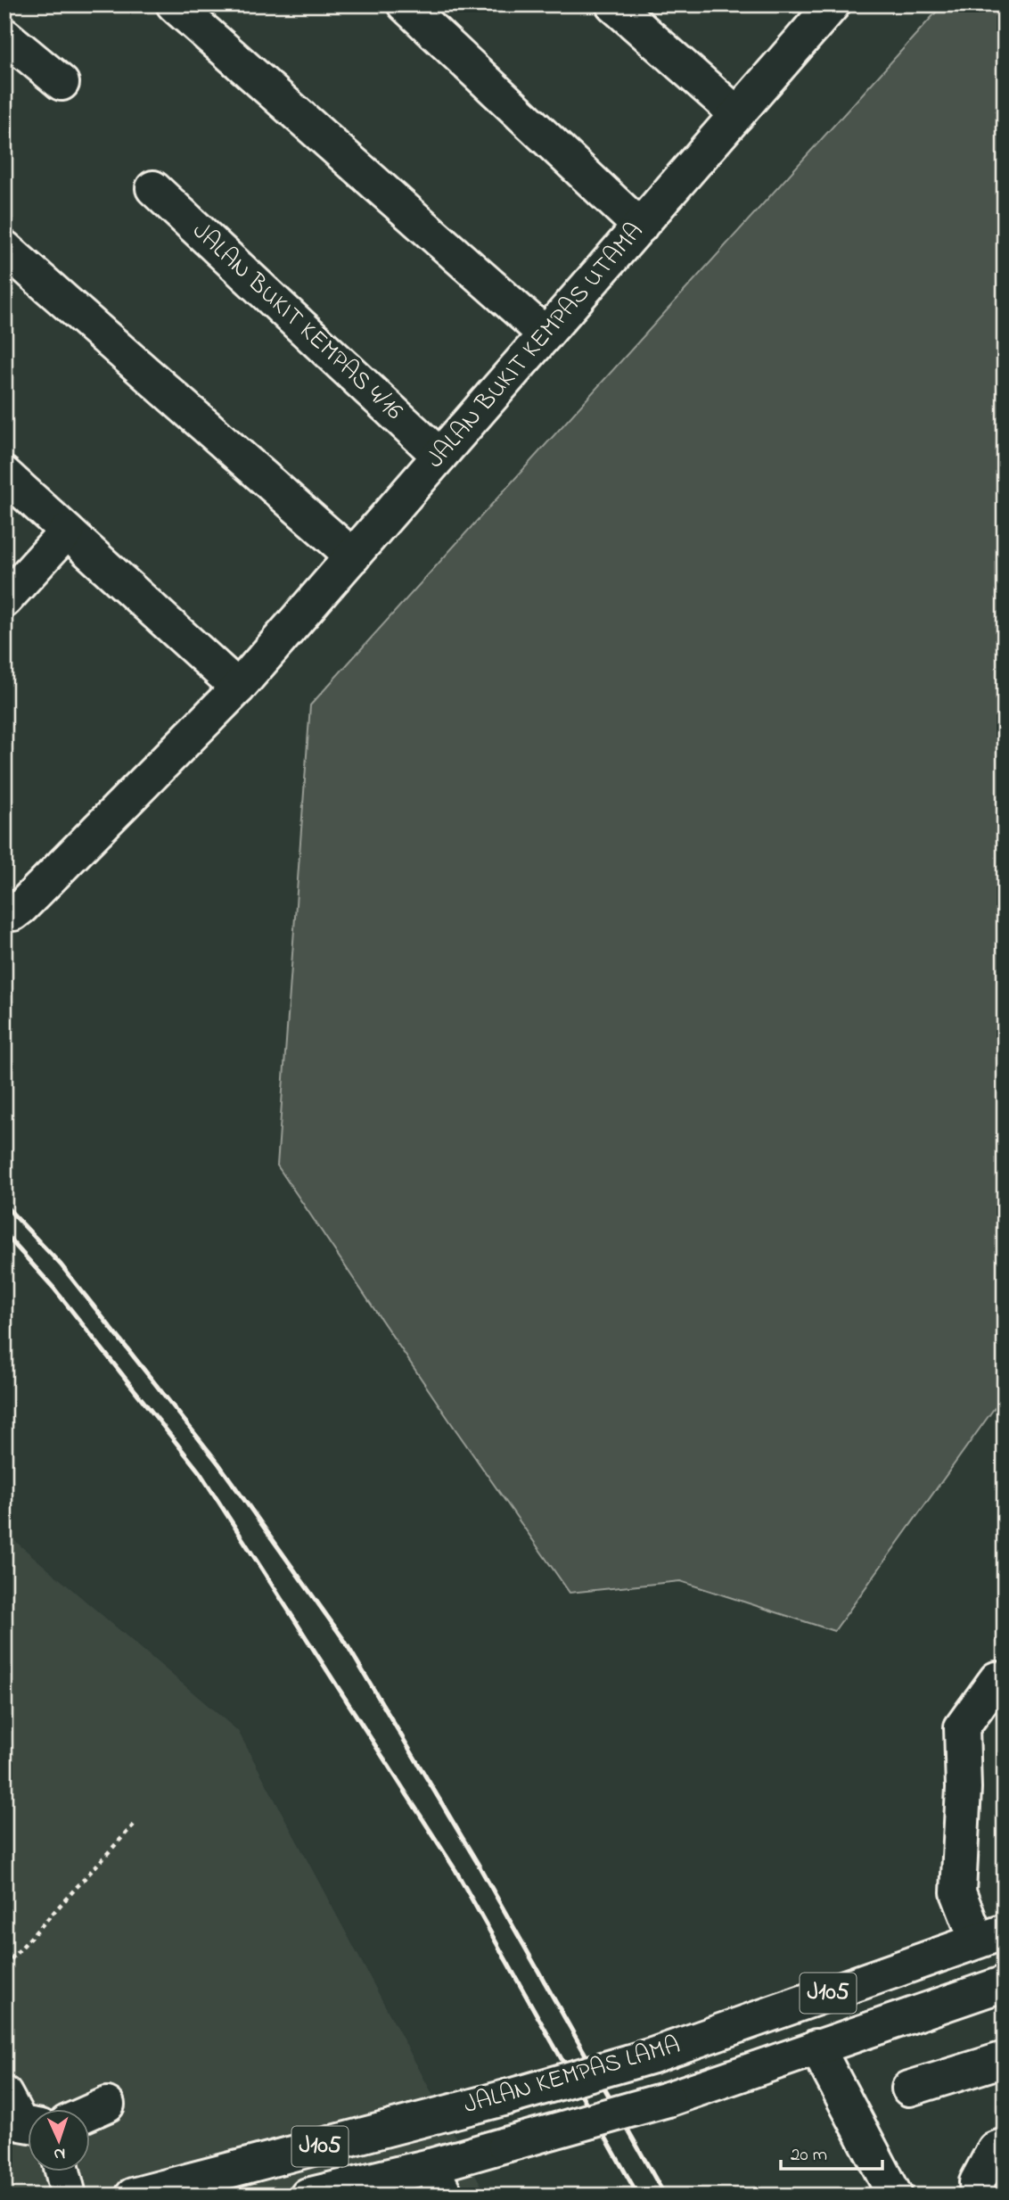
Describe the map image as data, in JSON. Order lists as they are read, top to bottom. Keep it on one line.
{"streets":{"street":["JALAN BUKIT KEMPAS 4/16","JALAN BUKIT KEMPAS UTAMA","J105","JALAN KEMPAS LAMA"]},"crossings":[["JALAN BUKIT KEMPAS 4/16","JALAN BUKIT KEMPAS UTAMA"]],"scale_bar":"20 m","north":"bottom"}
